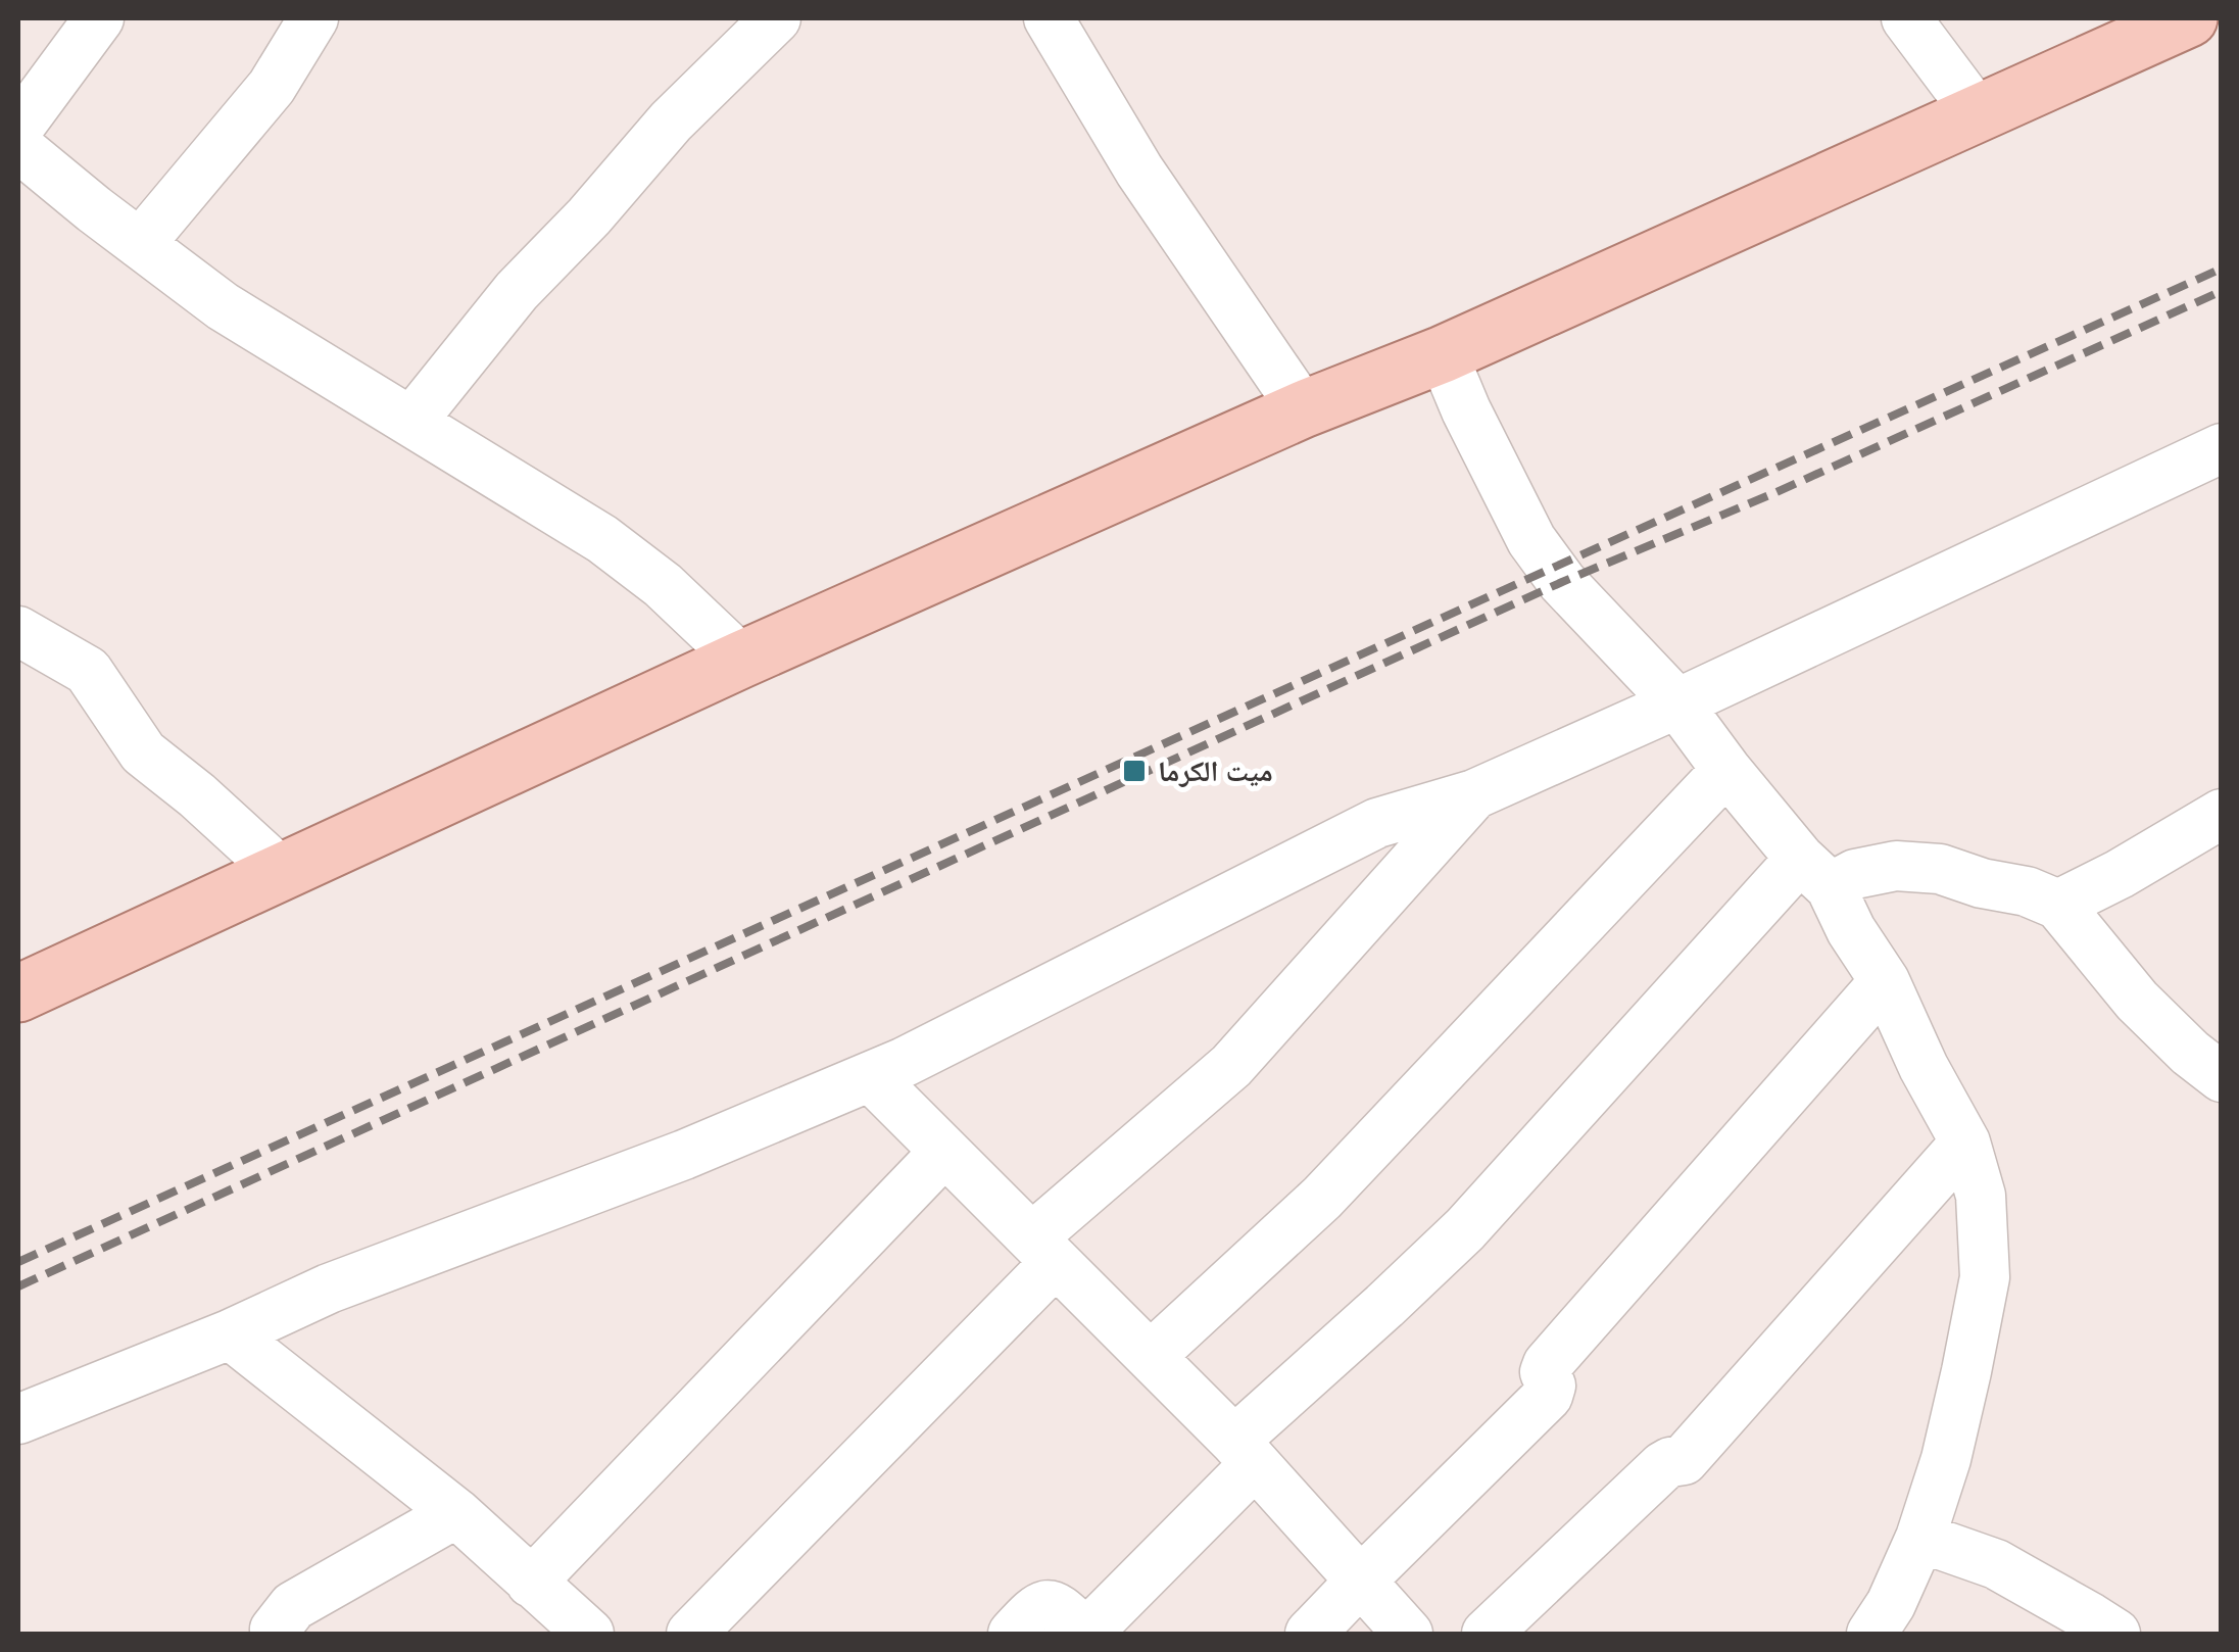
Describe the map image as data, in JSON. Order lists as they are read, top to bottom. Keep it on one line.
{"places":{"transit":["ميت الكرما"]}}
